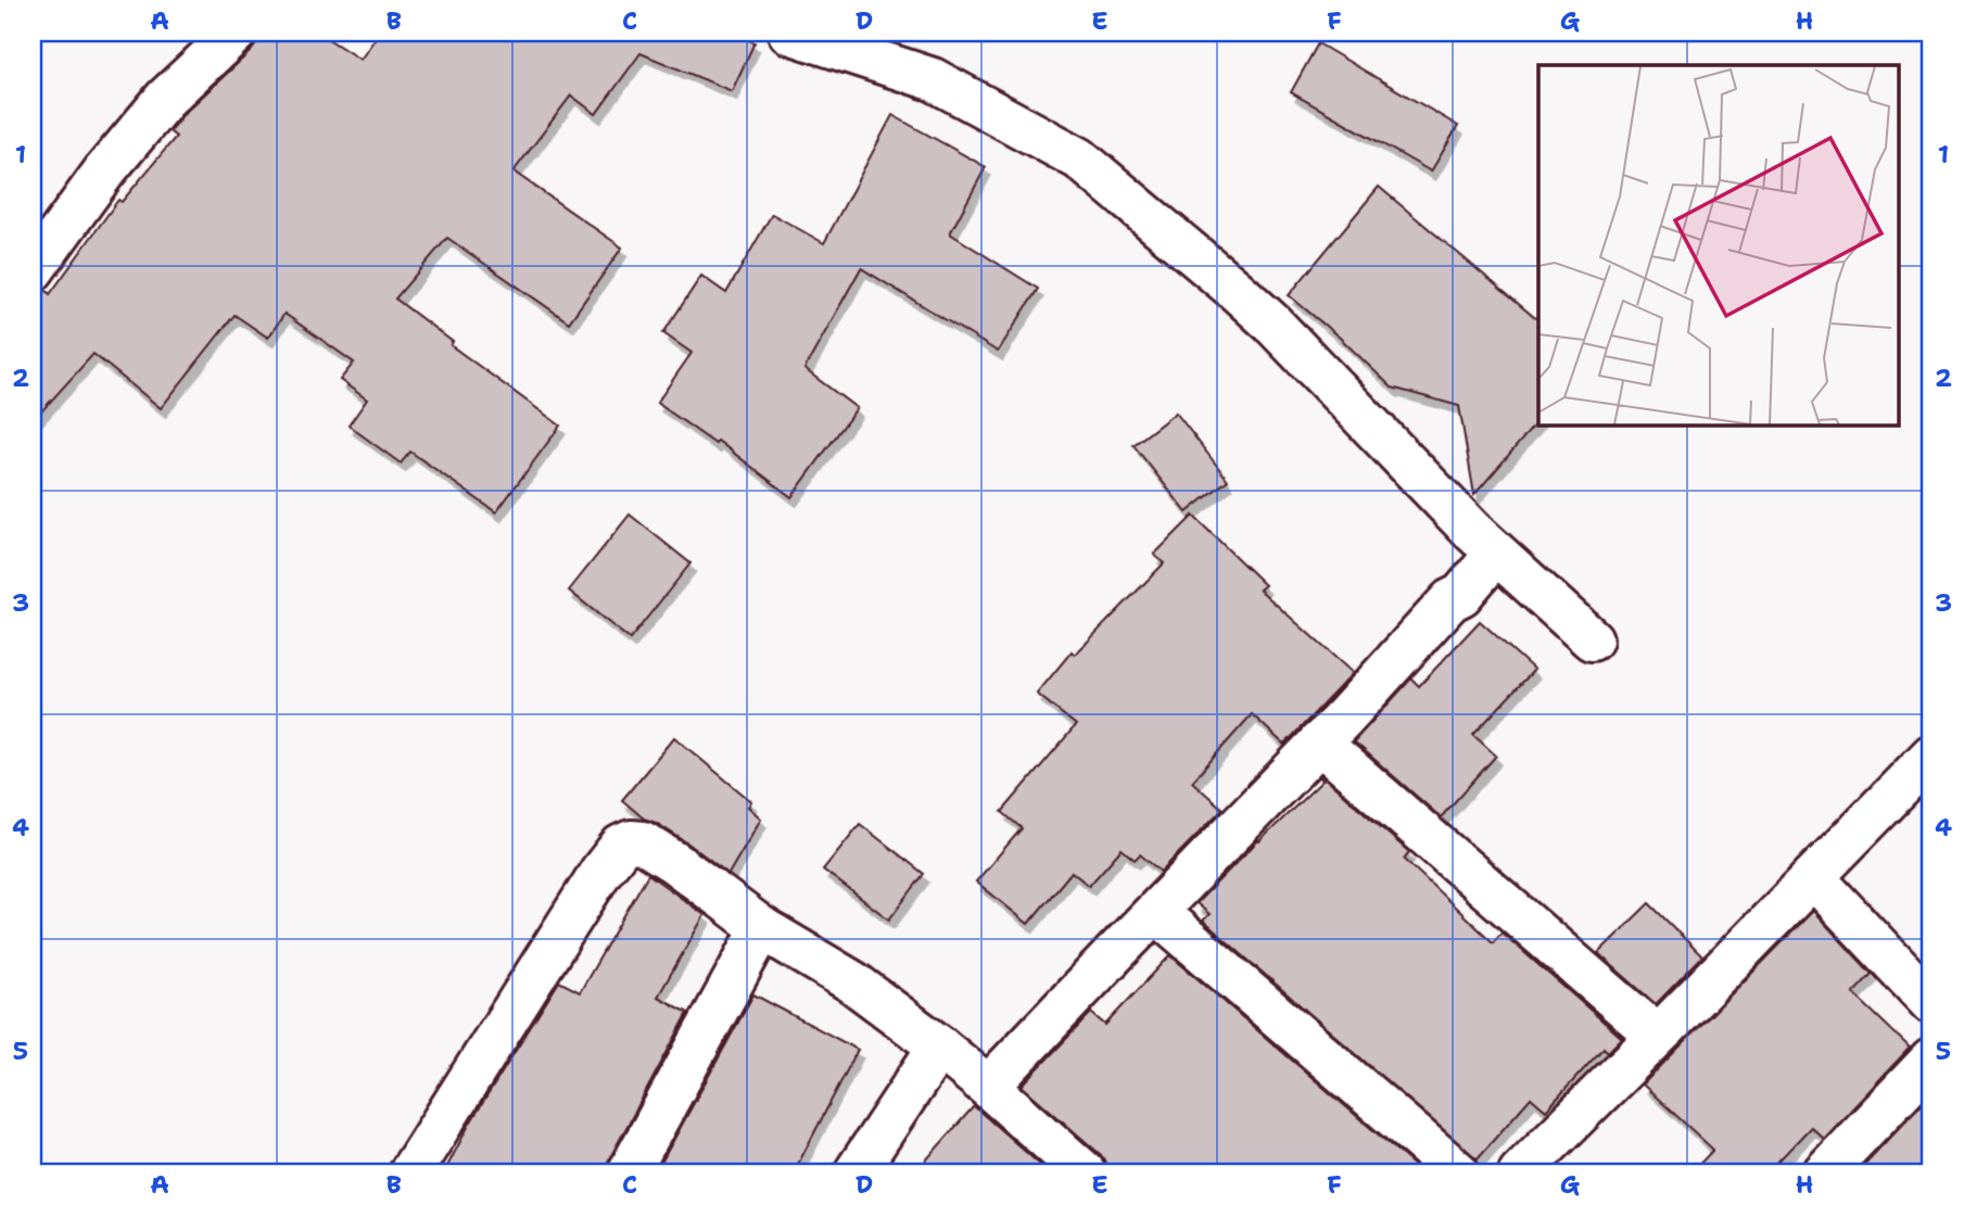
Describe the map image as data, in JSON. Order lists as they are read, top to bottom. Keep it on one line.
{"grid":{"columns":["A","B","C","D","E","F","G","H"],"rows":["1","2","3","4","5"]}}
